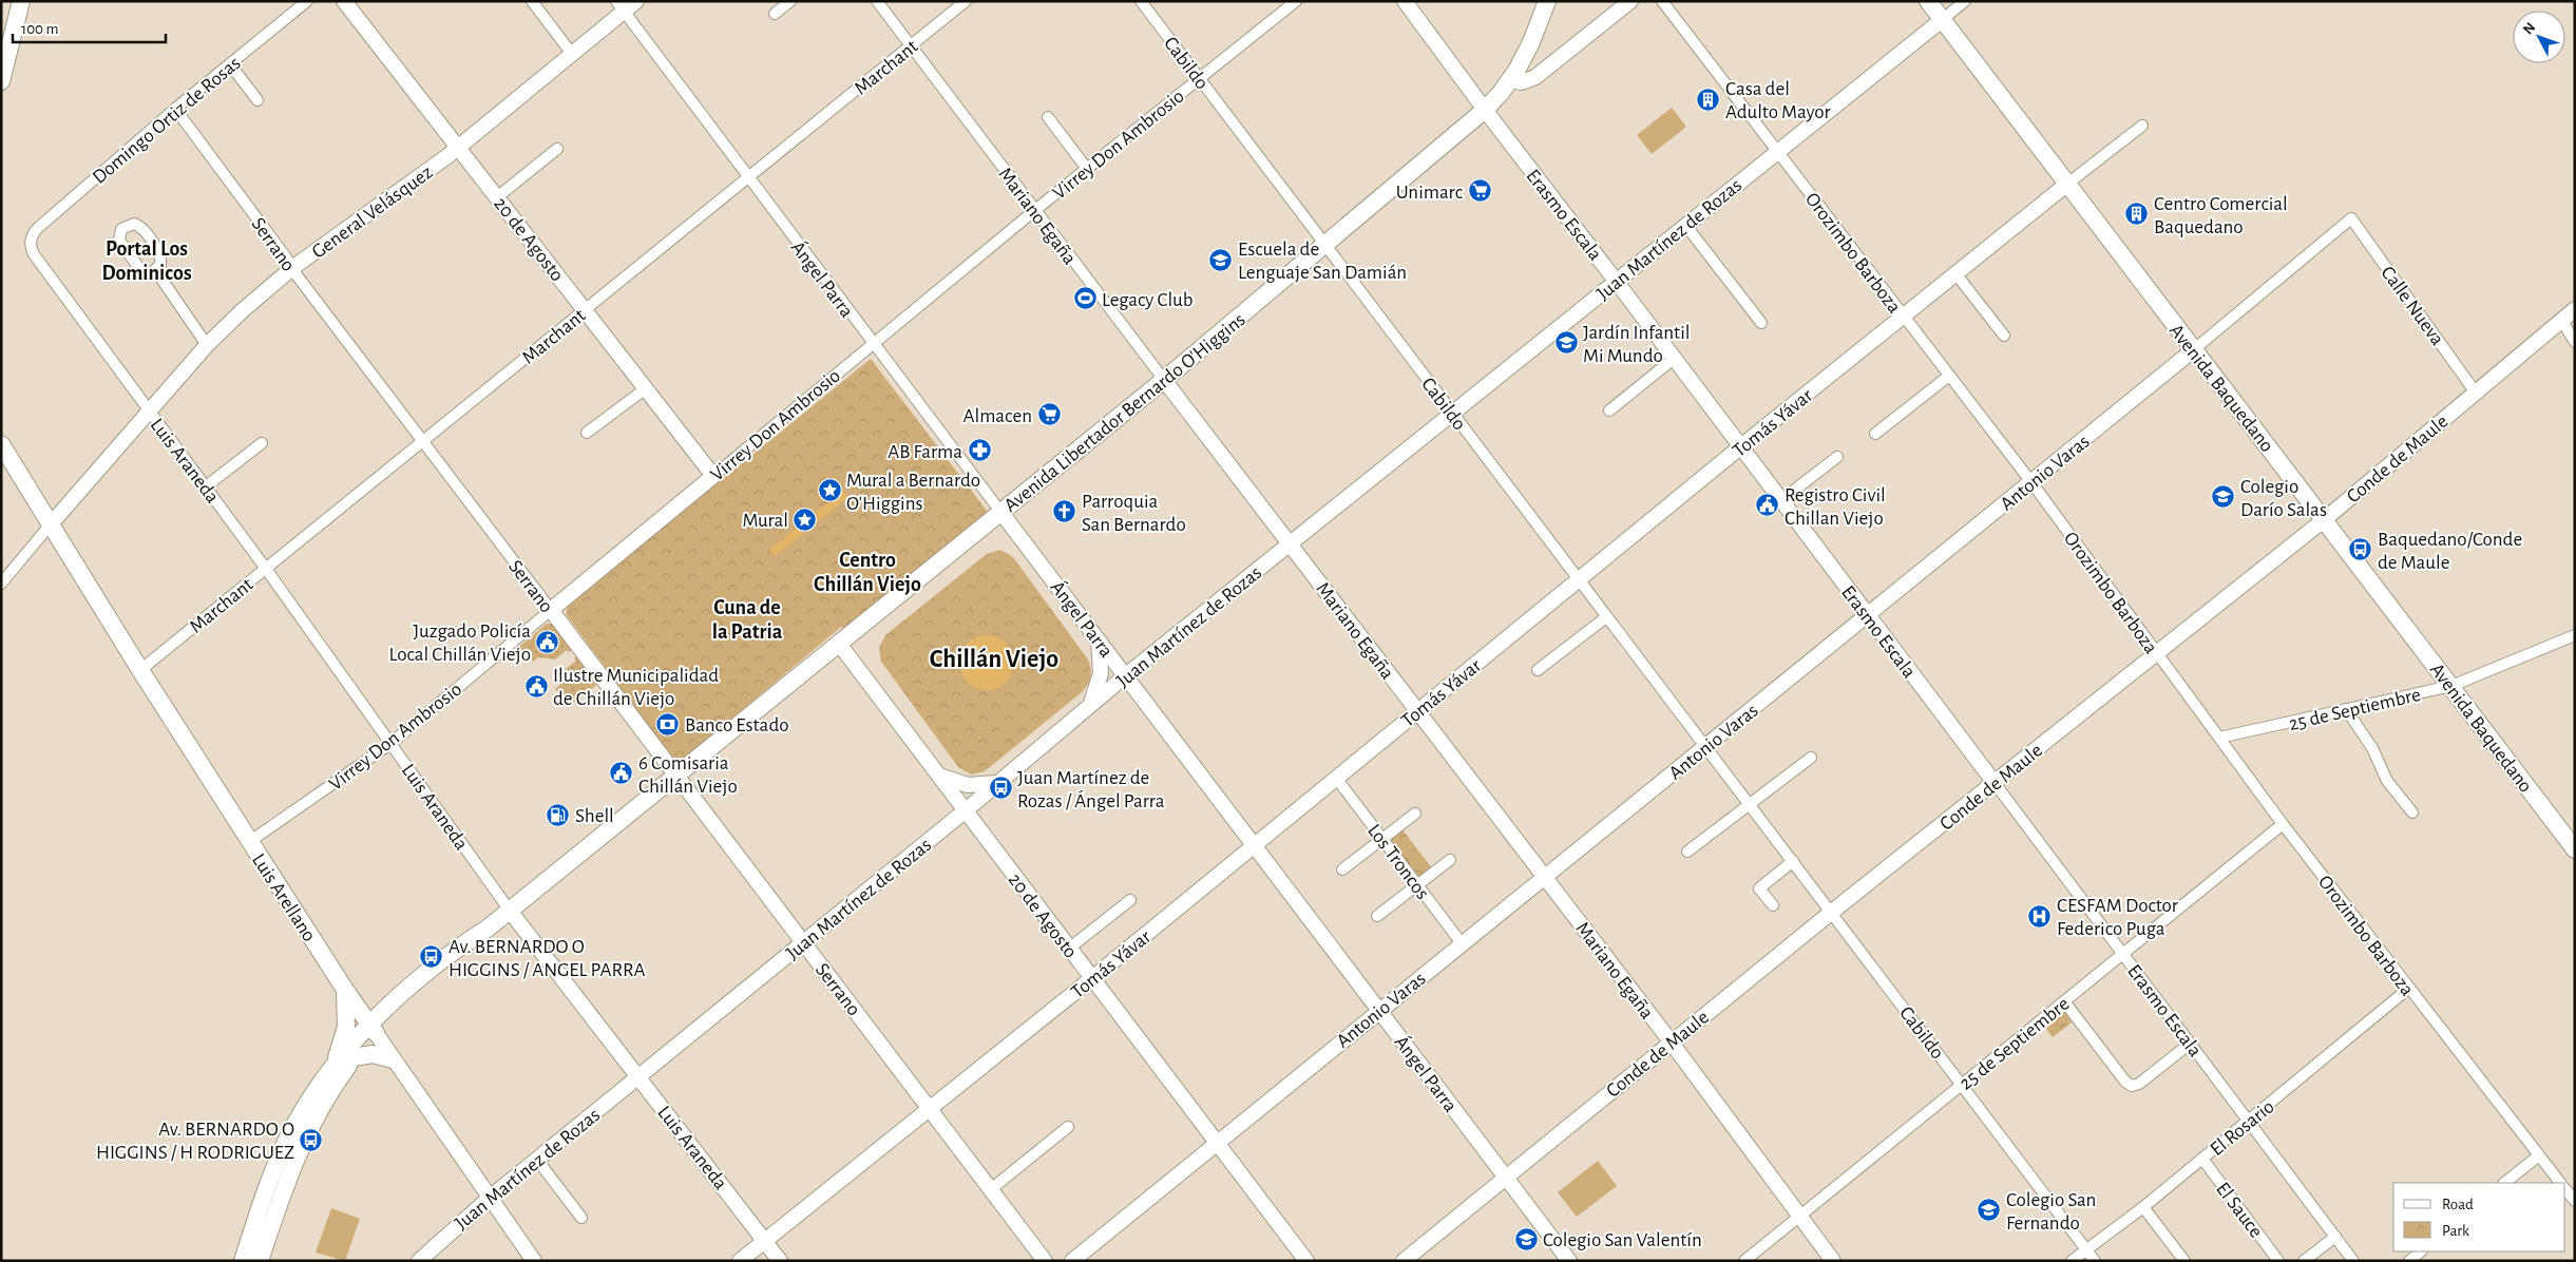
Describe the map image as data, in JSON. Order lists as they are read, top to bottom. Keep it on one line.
{"streets":{"main road":["Avenida Baquedano","Avenida Libertador Bernardo O'Higgins","Luis Arellano"],"street":["Cabildo","Marchant","Domingo Ortiz de Rosas","Virrey Don Ambrosio","General Velásquez","Erasmo Escala","Mariano Egaña","20 de Agosto","Juan Martínez de Rozas","Serrano","Orozimbo Barboza","Ángel Parra","Calle Nueva","Tomás Yávar","Conde de Maule","Luis Araneda","Antonio Varas","25 de Septiembre","Los Troncos","El Rosario","El Sauce"]},"crossings":[["Cabildo","Virrey Don Ambrosio"],["Cabildo","Juan Martínez de Rozas"],["Cabildo","Avenida Libertador Bernardo O'Higgins"],["Cabildo","Tomás Yávar"],["Cabildo","Conde de Maule"],["Cabildo","Antonio Varas"],["Cabildo","25 de Septiembre"],["Cabildo","El Rosario"],["Marchant","Mariano Egaña"],["Marchant","20 de Agosto"],["Marchant","Serrano"],["Marchant","Ángel Parra"],["Marchant","Luis Araneda"],["Marchant","Luis Arellano"],["Domingo Ortiz de Rosas","Serrano"],["Domingo Ortiz de Rosas","Luis Araneda"],["Virrey Don Ambrosio","Mariano Egaña"],["Virrey Don Ambrosio","20 de Agosto"],["Virrey Don Ambrosio","Serrano"],["Virrey Don Ambrosio","Ángel Parra"],["Virrey Don Ambrosio","Luis Araneda"],["Virrey Don Ambrosio","Luis Arellano"],["General Velásquez","20 de Agosto"],["General Velásquez","Serrano"],["General Velásquez","Ángel Parra"],["General Velásquez","Luis Araneda"],["General Velásquez","Luis Arellano"],["Erasmo Escala","Juan Martínez de Rozas"],["Erasmo Escala","Avenida Libertador Bernardo O'Higgins"],["Erasmo Escala","Tomás Yávar"],["Erasmo Escala","Conde de Maule"],["Erasmo Escala","Antonio Varas"],["Erasmo Escala","25 de Septiembre"],["Erasmo Escala","El Rosario"],["Mariano Egaña","Juan Martínez de Rozas"],["Mariano Egaña","Avenida Libertador Bernardo O'Higgins"],["Mariano Egaña","Tomás Yávar"],["Mariano Egaña","Conde de Maule"],["Mariano Egaña","Antonio Varas"],["Mariano Egaña","25 de Septiembre"],["20 de Agosto","Juan Martínez de Rozas"],["20 de Agosto","Avenida Libertador Bernardo O'Higgins"],["20 de Agosto","Tomás Yávar"],["20 de Agosto","Antonio Varas"],["Juan Martínez de Rozas","Serrano"],["Juan Martínez de Rozas","Orozimbo Barboza"],["Juan Martínez de Rozas","Ángel Parra"],["Juan Martínez de Rozas","Avenida Baquedano"],["Juan Martínez de Rozas","Luis Araneda"],["Juan Martínez de Rozas","Luis Arellano"],["Serrano","Avenida Libertador Bernardo O'Higgins"],["Serrano","Tomás Yávar"],["Orozimbo Barboza","Tomás Yávar"],["Orozimbo Barboza","Conde de Maule"],["Orozimbo Barboza","Antonio Varas"],["Orozimbo Barboza","25 de Septiembre"],["Orozimbo Barboza","El Rosario"],["Ángel Parra","Avenida Libertador Bernardo O'Higgins"],["Ángel Parra","Tomás Yávar"],["Ángel Parra","Conde de Maule"],["Ángel Parra","Antonio Varas"],["Calle Nueva","Conde de Maule"],["Calle Nueva","Antonio Varas"],["Avenida Baquedano","Tomás Yávar"],["Avenida Baquedano","Conde de Maule"],["Avenida Baquedano","Antonio Varas"],["Avenida Baquedano","25 de Septiembre"],["Avenida Libertador Bernardo O'Higgins","Luis Araneda"],["Avenida Libertador Bernardo O'Higgins","Luis Arellano"],["Tomás Yávar","Luis Araneda"],["Tomás Yávar","Los Troncos"],["Antonio Varas","Los Troncos"],["El Rosario","El Sauce"]],"districts":["Portal Los Dominicos","Centro Chillán Viejo","Cuna de la Patria","Chillán Viejo"],"places":{"building":["Casa del Adulto Mayor","Centro Comercial Baquedano"],"supermarket":["Unimarc","Almacen"],"school or university":["Escuela de Lenguaje San Damián","Jardín Infantil Mi Mundo","Colegio Darío Salas","Colegio San Fernando","Colegio San Valentín"],"sports":["Legacy Club"],"pharmacy":["AB Farma"],"place":["Mural a Bernardo O'Higgins","Mural"],"public building":["Registro Civil Chillan Viejo","Juzgado Policía Local Chillán Viejo","Ilustre Municipalidad de Chillán Viejo","6 Comisaria Chillán Viejo"],"church":["Parroquia San Bernardo"],"bus stop":["Baquedano/Conde de Maule","Juan Martínez de Rozas / Ángel Parra","Av. BERNARDO O HIGGINS / ANGEL PARRA","Av. BERNARDO O HIGGINS / H RODRIGUEZ"],"bank":["Banco Estado"],"fuel station":["Shell"],"hospital":["CESFAM Doctor Federico Puga"]},"legend":["Road","Park"],"scale_bar":"100 m","north":"top left"}
